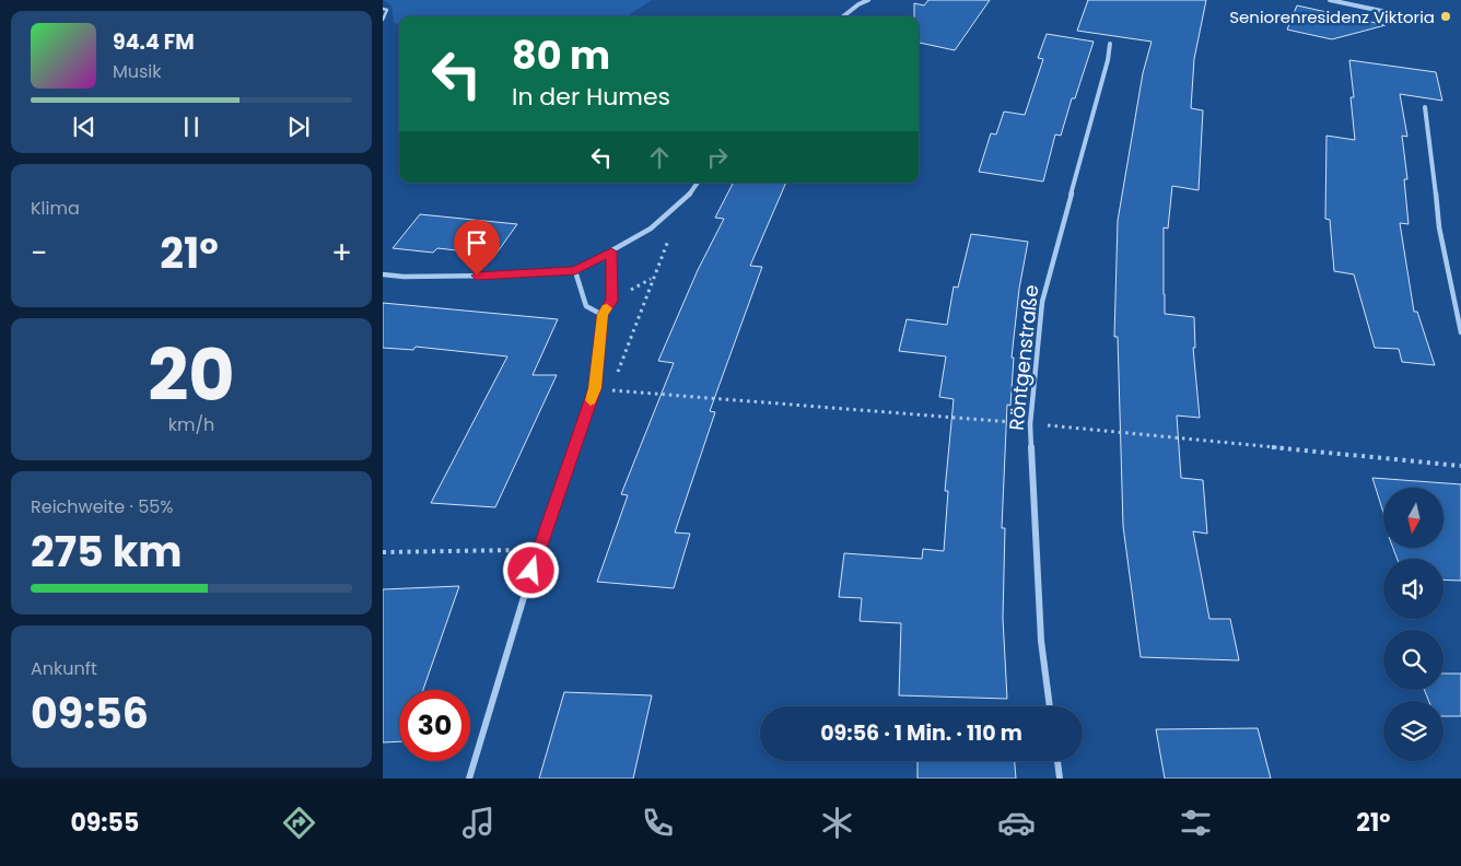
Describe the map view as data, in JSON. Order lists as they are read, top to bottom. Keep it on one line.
{"streets":{"street":["Röntgenstraße"]},"places":["Seniorenresidenz Viktoria"],"north":"bottom","page":{"turn":["80 m","In der Humes"],"song":["94.4 FM","Musik"],"tile":["Klima",["20","km/h"],["Reichweite · 55%","275 km"],["Ankunft","09:56"]],"heat":["−","21°","+"],"limit":"30","trip":"09:56 · 1 Min. · 110 m","tabs":["09:55","21°"]}}
